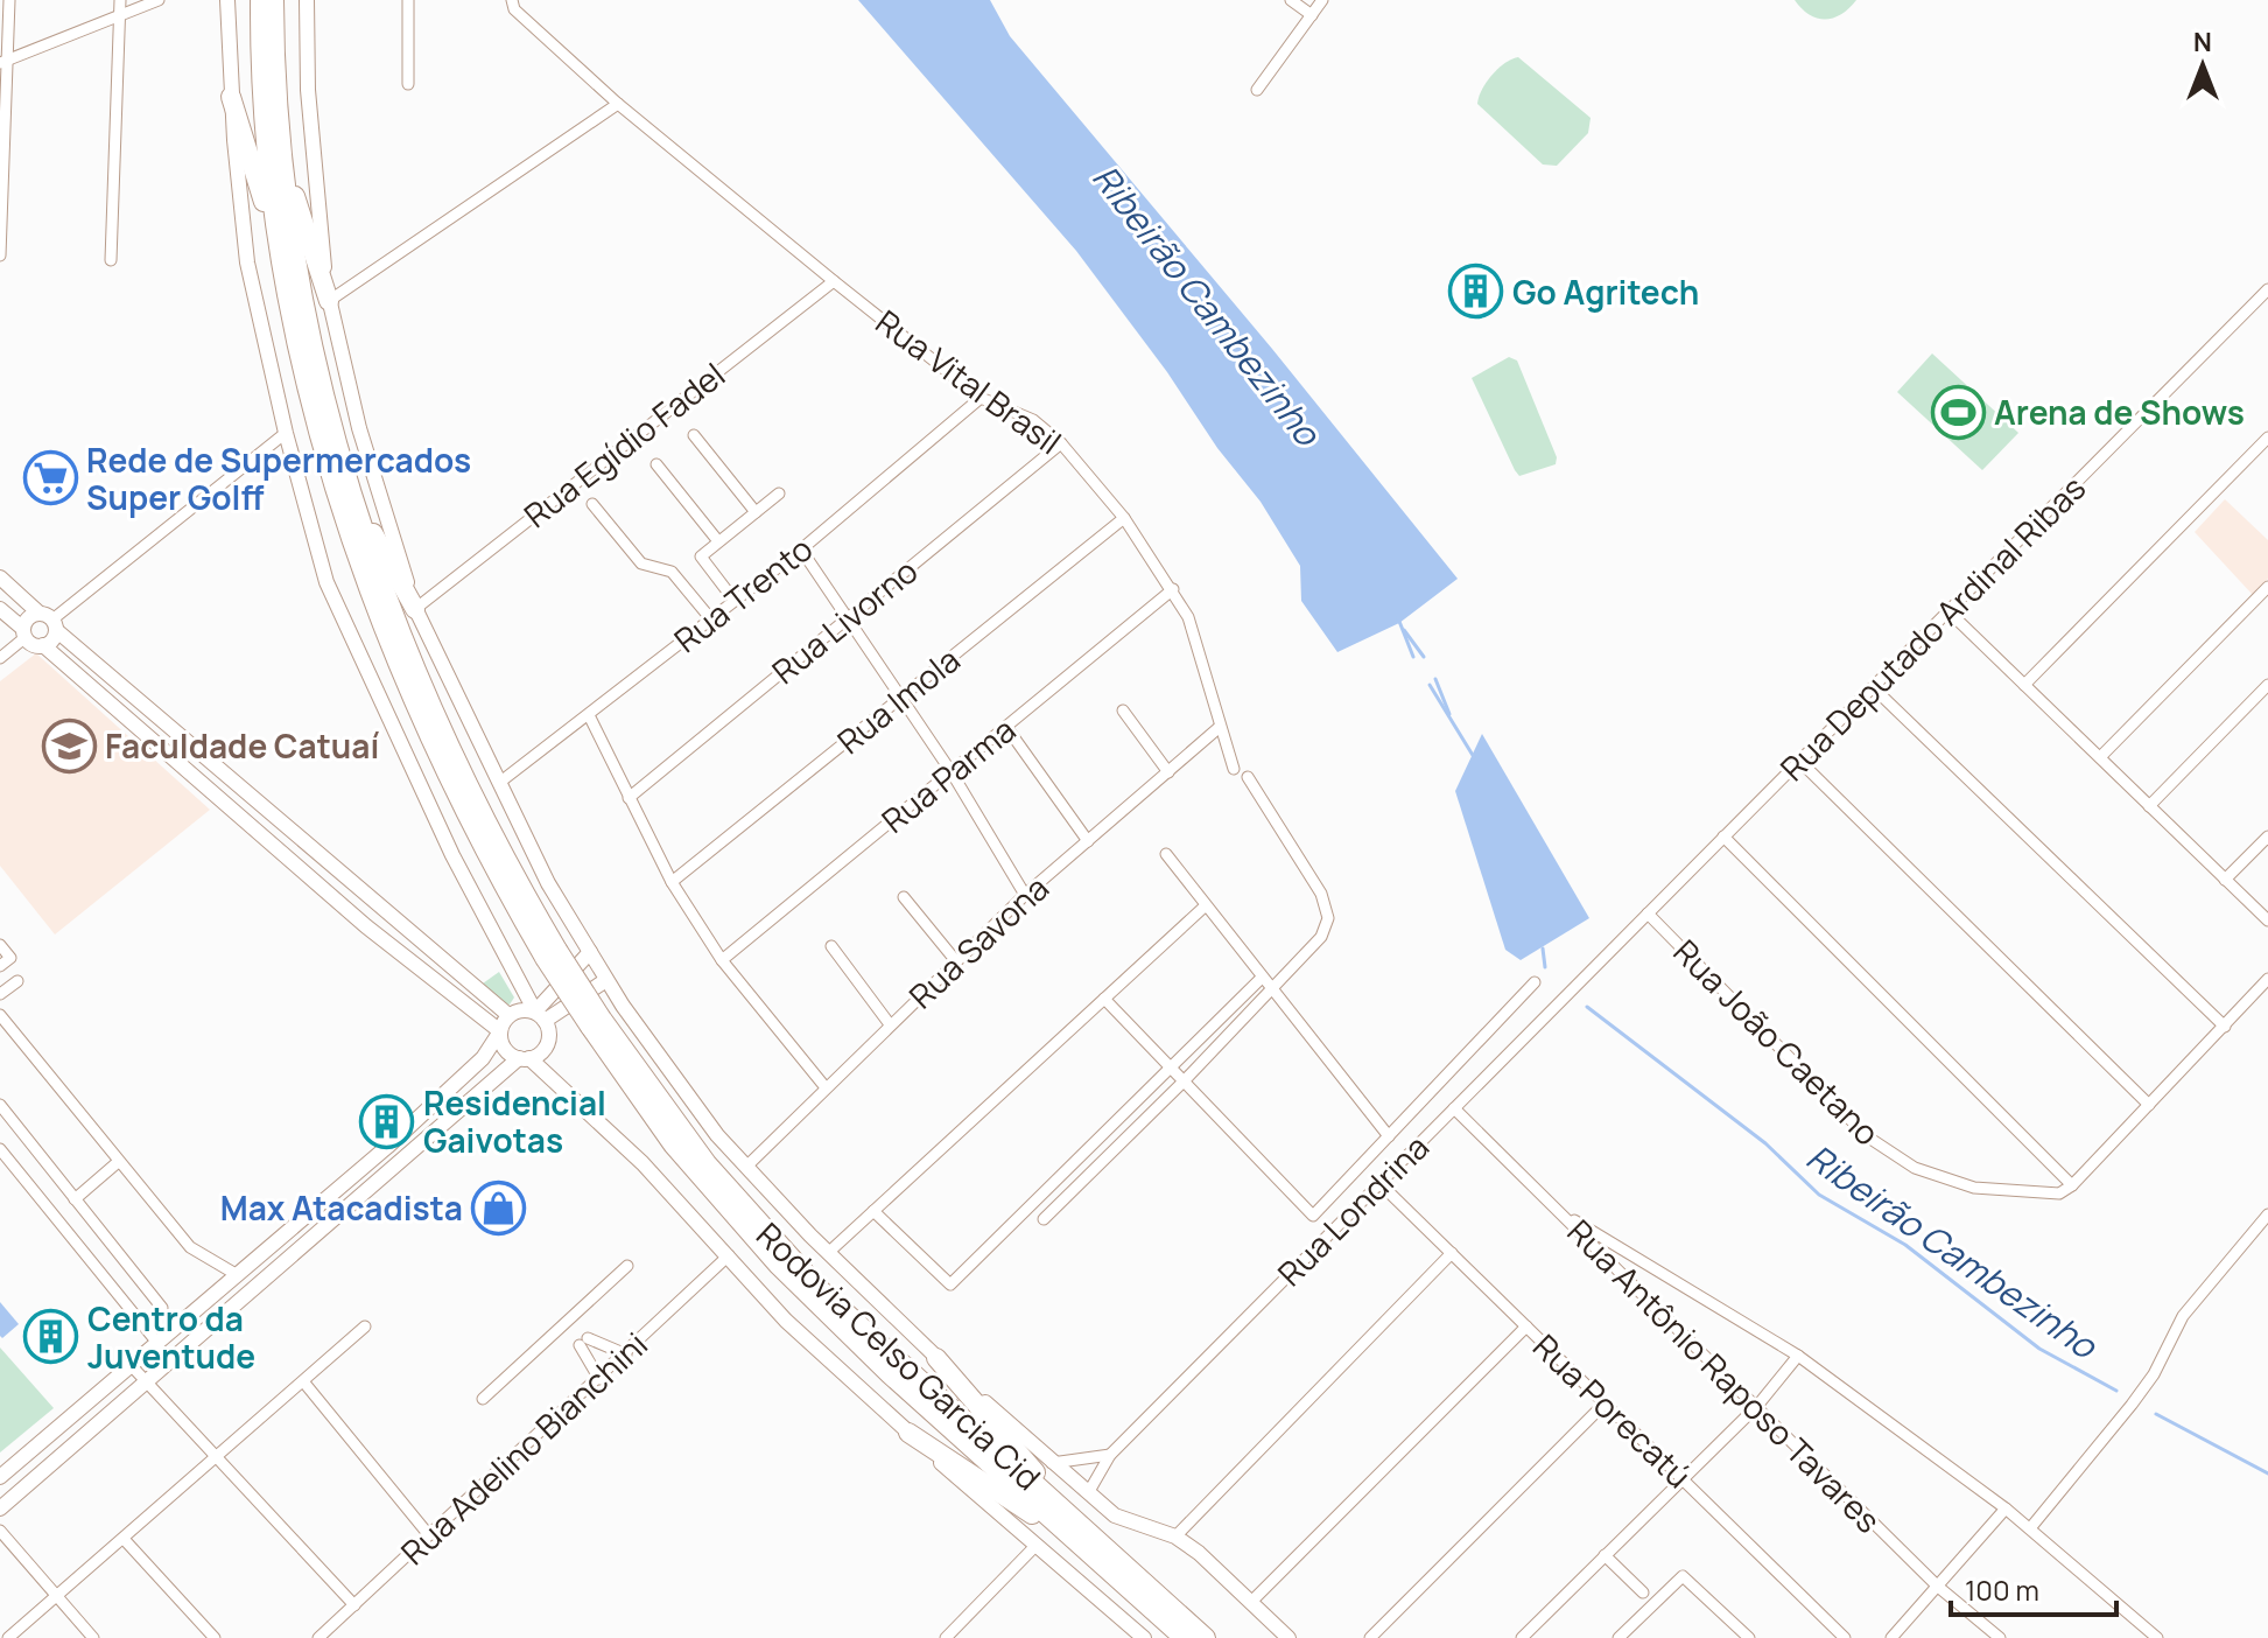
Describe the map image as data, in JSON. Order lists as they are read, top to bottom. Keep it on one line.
{"streets":{"highway":["Rodovia Celso Garcia Cid"],"street":["Rua Vital Brasil","Rua Egídio Fadel","Rua Trento","Rua Livorno","Rua Deputado Ardinal Ribas","Rua Imola","Rua Parma","Rua Savona","Rua João Caetano","Rua Londrina","Rua Antônio Raposo Tavares","Rua Porecatú","Rua Adelino Bianchini"]},"crossings":[["Rua Vital Brasil","Rua Egídio Fadel"],["Rua Vital Brasil","Rua Trento"],["Rua Vital Brasil","Rua Livorno"],["Rua Vital Brasil","Rua Imola"],["Rua Vital Brasil","Rua Parma"],["Rua Vital Brasil","Rua Savona"],["Rua Deputado Ardinal Ribas","Rua João Caetano"],["Rua Deputado Ardinal Ribas","Rua Londrina"],["Rua Londrina","Rua Antônio Raposo Tavares"],["Rua Londrina","Rua Porecatú"]],"water":["Ribeirão Cambezinho"],"places":{"building":["Go Agritech","Residencial Gaivotas","Centro da Juventude"],"sports":["Arena de Shows"],"supermarket":["Rede de Supermercados Super Golff"],"school or university":["Faculdade Catuaí"],"shop":["Max Atacadista"]},"scale_bar":"100 m","north":"top"}
